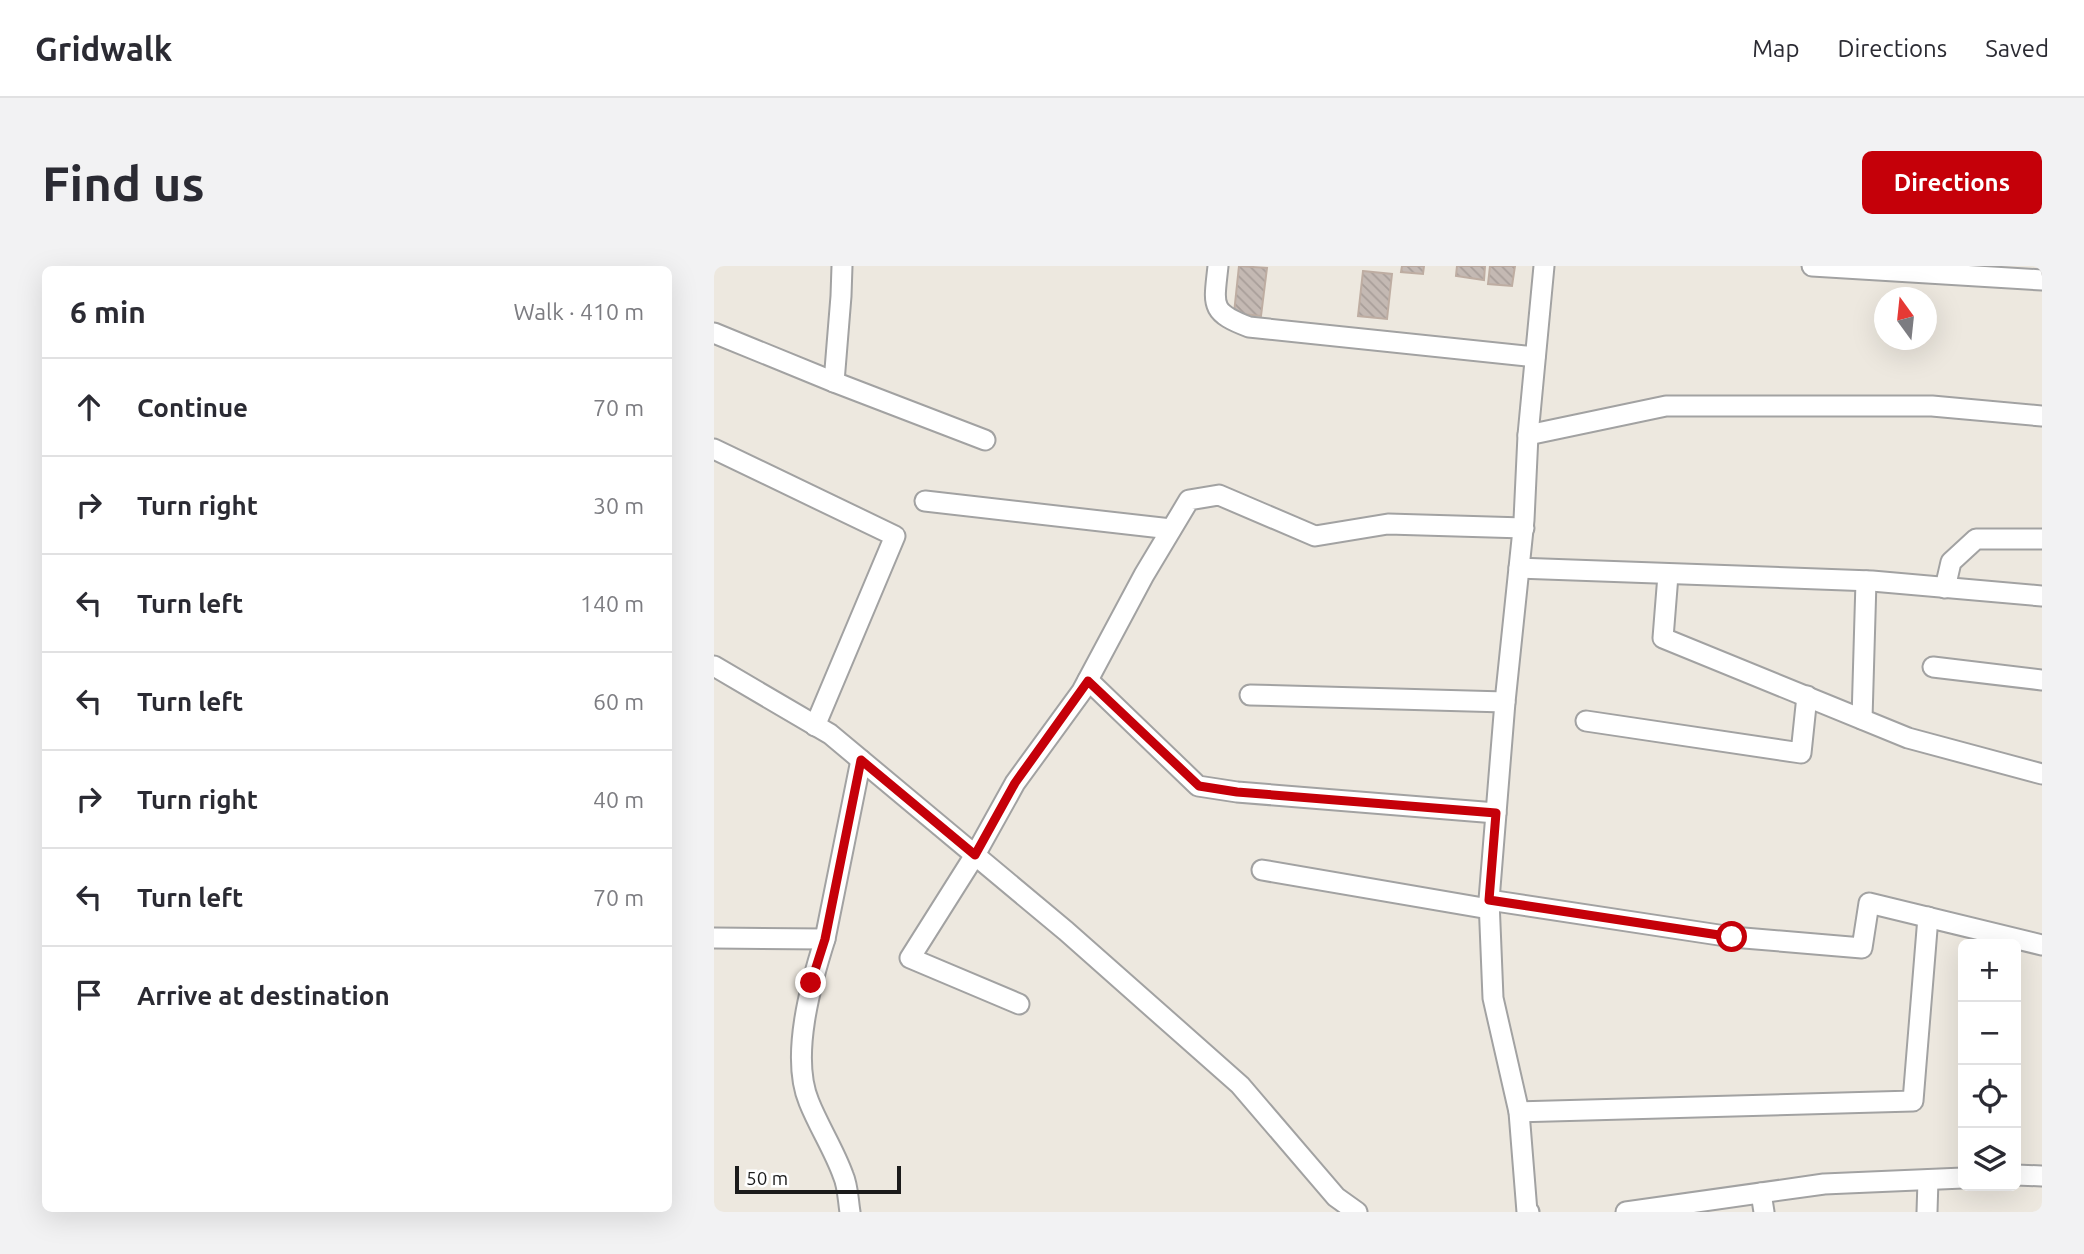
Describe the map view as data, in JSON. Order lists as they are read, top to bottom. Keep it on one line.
{"scale_bar":"50 m","north":"top","page":{"header":"Gridwalk","nav":["Map","Directions","Saved"],"buttons":"Directions","title":"Find us","heading":["6 min","Walk · 410 m"],"list":[["Continue","70 m"],["Turn right","30 m"],["Turn left","140 m"],["Turn left","60 m"],["Turn right","40 m"],["Turn left","70 m"],"Arrive at destination"],"map_buttons":["+","−"],"scale":"50 m"}}
